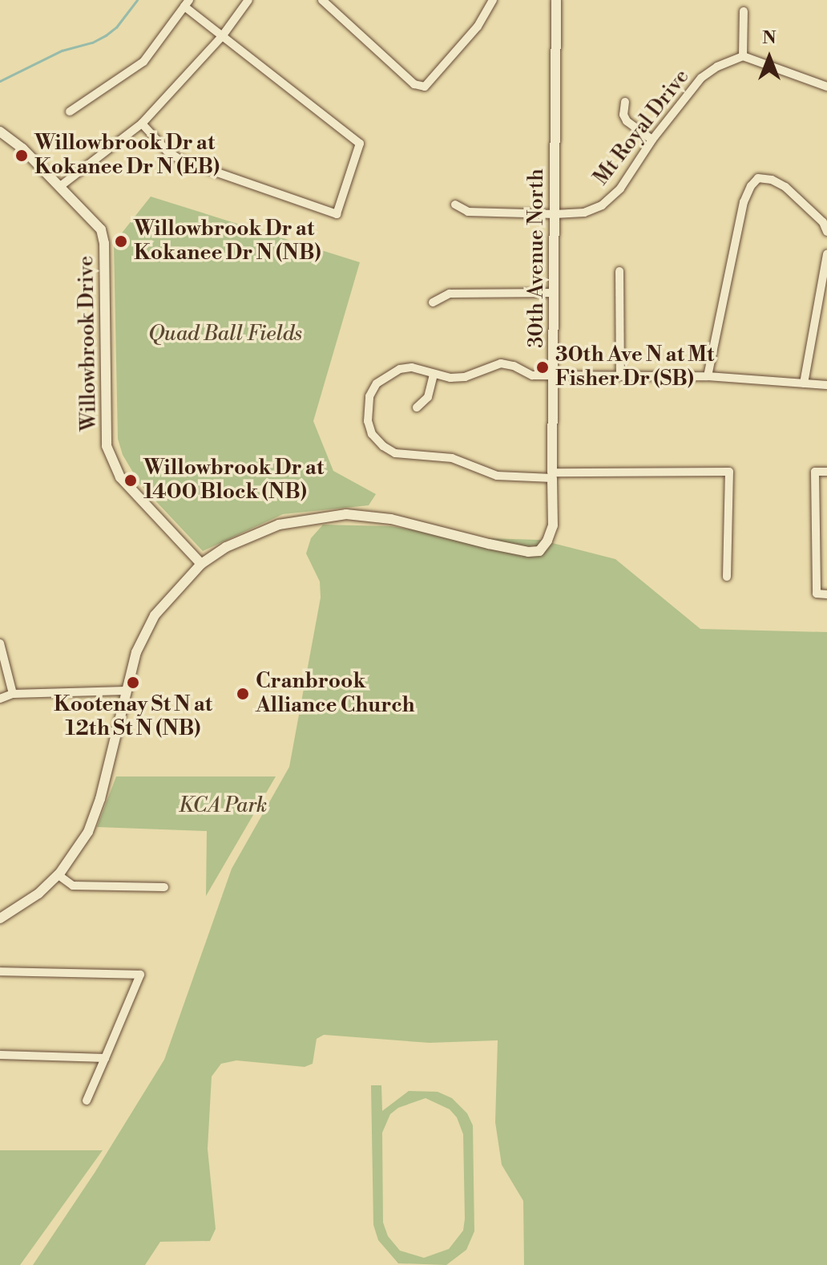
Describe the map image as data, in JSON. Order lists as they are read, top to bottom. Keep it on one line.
{"streets":{"street":["Mt Royal Drive","30th Avenue North","Willowbrook Drive"]},"crossings":[["Mt Royal Drive","30th Avenue North"],["30th Avenue North","Willowbrook Drive"]],"parks":["Quad Ball Fields","KCA Park"],"places":["Willowbrook Dr at Kokanee Dr N (EB)","Willowbrook Dr at Kokanee Dr N (NB)","30th Ave N at Mt Fisher Dr (SB)","Willowbrook Dr at 1400 Block (NB)","Kootenay St N at 12th St N (NB)","Cranbrook Alliance Church"],"north":"top"}
